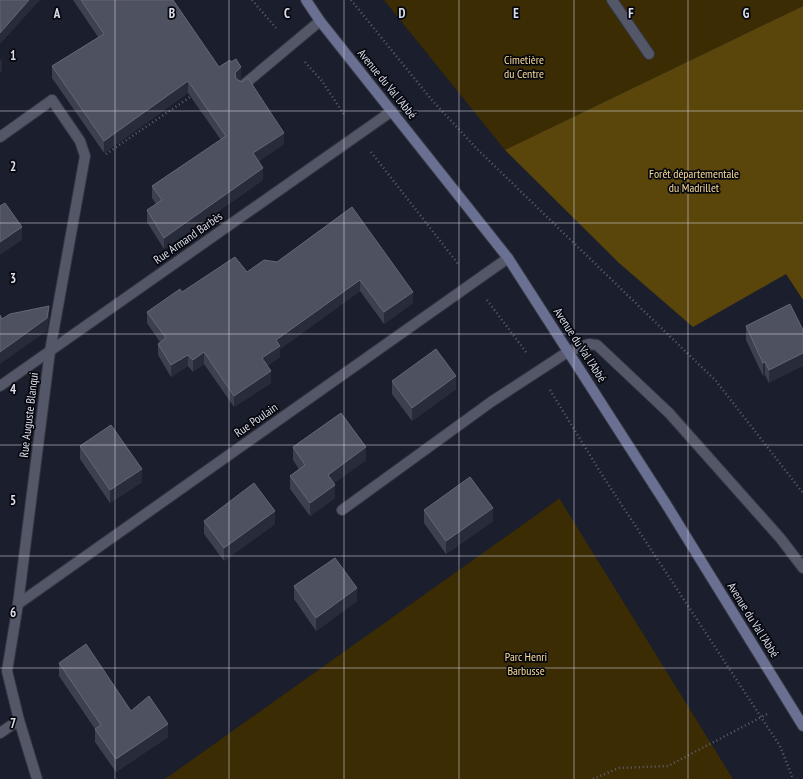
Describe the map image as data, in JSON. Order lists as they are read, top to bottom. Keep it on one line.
{"streets":{"main road":["Avenue du Val l'Abbé"],"street":["Rue Armand Barbès","Rue Auguste Blanqui","Rue Poulain"]},"crossings":[["Avenue du Val l'Abbé","Rue Armand Barbès"],["Avenue du Val l'Abbé","Rue Poulain"],["Rue Armand Barbès","Rue Auguste Blanqui"],["Rue Auguste Blanqui","Rue Poulain"]],"parks":["Cimetière du Centre","Forêt départementale du Madrillet","Parc Henri Barbusse"],"grid":{"columns":["A","B","C","D","E","F","G"],"rows":["1","2","3","4","5","6","7"]}}
